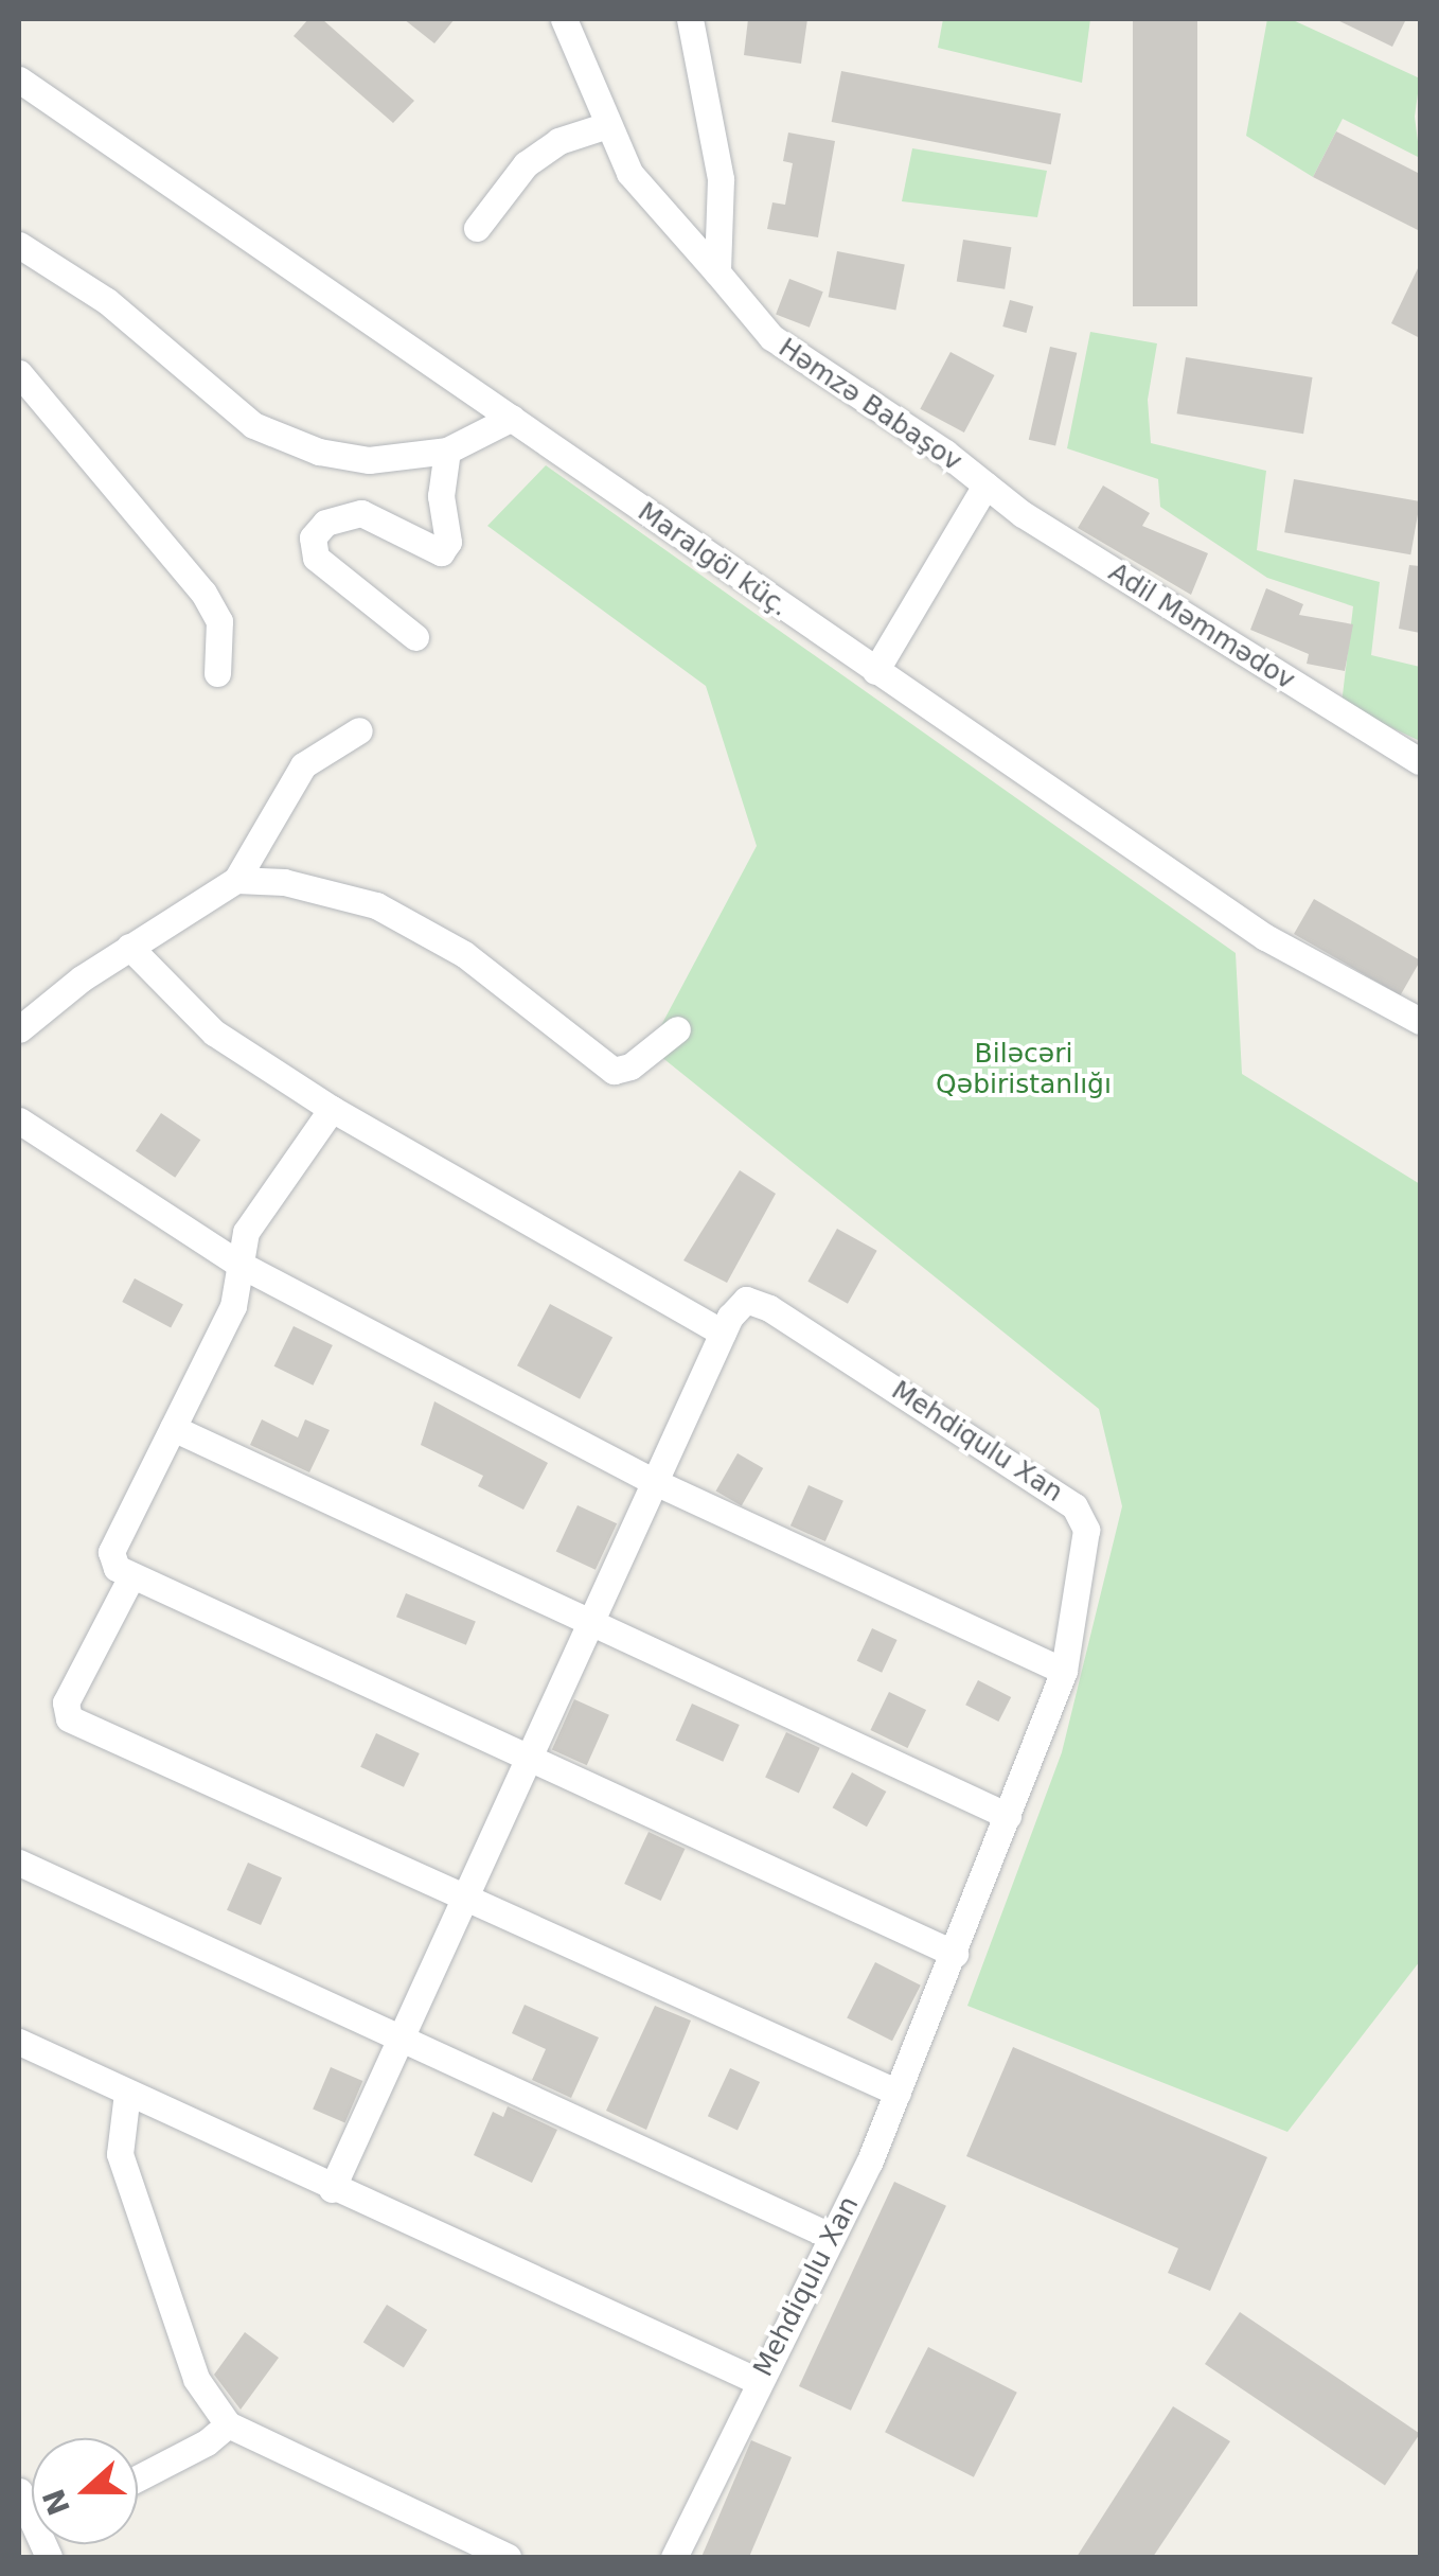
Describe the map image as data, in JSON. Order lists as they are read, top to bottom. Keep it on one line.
{"streets":{"street":["Həmzə Babaşov","Maralgöl küç.","Adil Məmmədov","Mehdiqulu Xan"]},"crossings":[["Həmzə Babaşov","Adil Məmmədov"]],"parks":["Biləcəri Qəbiristanlığı"],"north":"left"}
